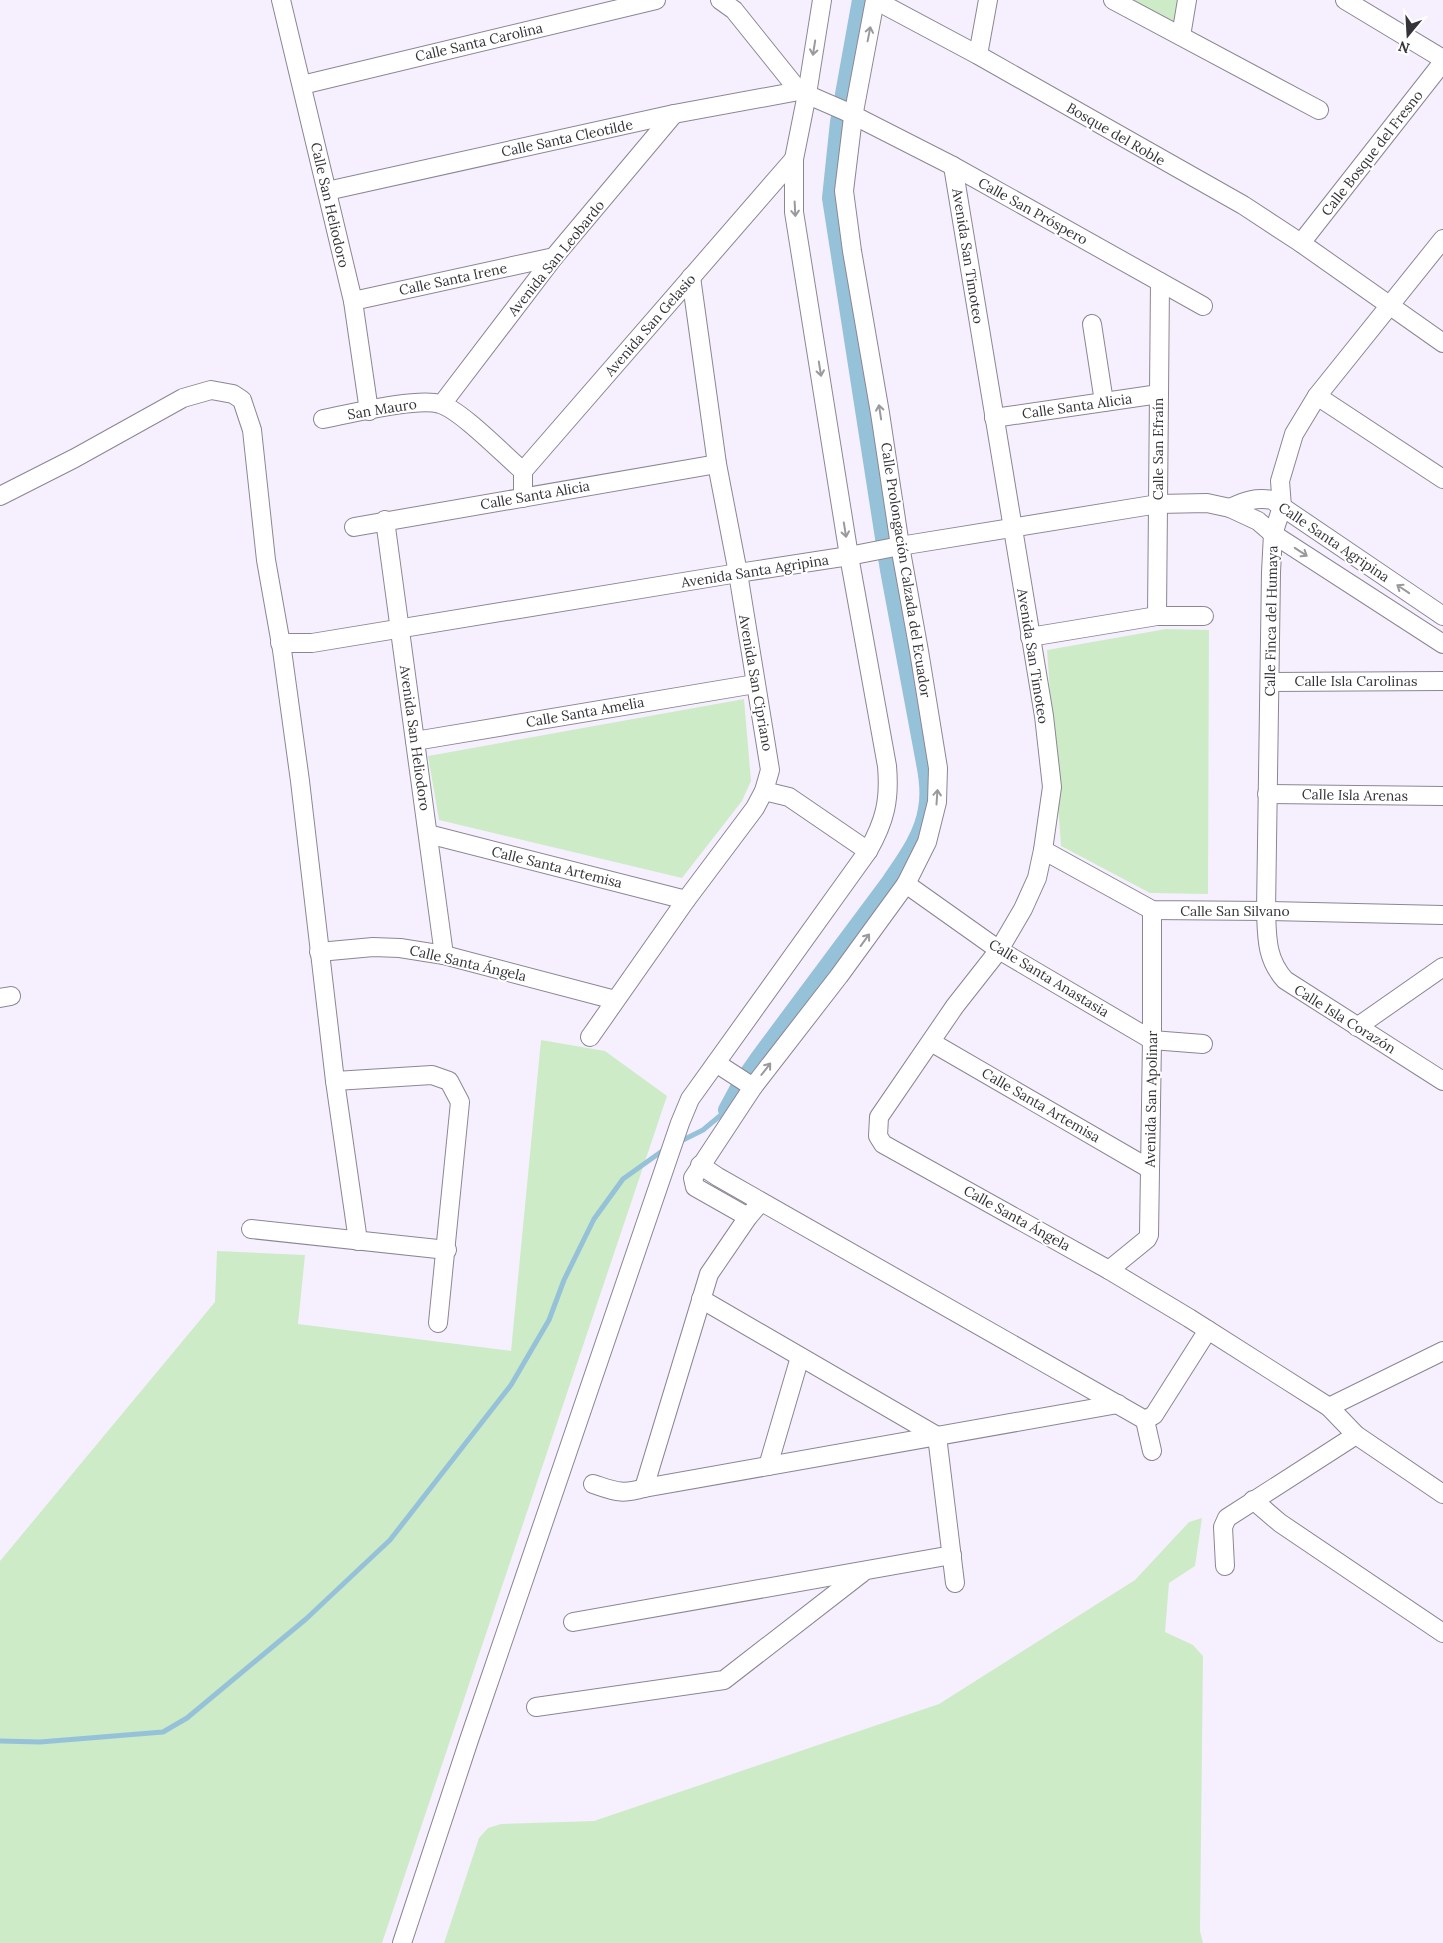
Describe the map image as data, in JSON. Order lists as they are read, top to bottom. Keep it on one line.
{"streets":{"street":["Calle Santa Carolina","Bosque del Roble","Calle Santa Cleotilde","Calle Bosque del Fresno","Calle San Heliodoro","Calle San Próspero","Avenida San Timoteo","Avenida San Leobardo","Calle Santa Irene","Avenida San Gelasio","Calle Santa Alicia","San Mauro","Calle San Efraín","Calle Santa Agripina","Calle Prolongación Calzada del Ecuador","Avenida Santa Agripina","Calle Finca del Humaya","Calle Isla Carolinas","Avenida San Cipriano","Calle Santa Amelia","Avenida San Heliodoro","Calle Isla Arenas","Calle Santa Artemisa","Calle San Silvano","Calle Santa Ángela","Calle Santa Anastasia","Calle Isla Corazón","Avenida San Apolinar"]},"crossings":[["Calle Santa Carolina","Calle San Heliodoro"],["Bosque del Roble","Calle Bosque del Fresno"],["Bosque del Roble","Calle Prolongación Calzada del Ecuador"],["Bosque del Roble","Calle Finca del Humaya"],["Calle Santa Cleotilde","Calle San Heliodoro"],["Calle Santa Cleotilde","Calle San Próspero"],["Calle Santa Cleotilde","Avenida San Leobardo"],["Calle San Heliodoro","Calle Santa Irene"],["Calle San Heliodoro","San Mauro"],["Calle San Próspero","Avenida San Timoteo"],["Calle San Próspero","Calle San Efraín"],["Calle San Próspero","Calle Prolongación Calzada del Ecuador"],["Avenida San Timoteo","Calle Santa Alicia"],["Avenida San Timoteo","Avenida Santa Agripina"],["Avenida San Timoteo","Calle Santa Artemisa"],["Avenida San Timoteo","Calle San Silvano"],["Avenida San Timoteo","Calle Santa Ángela"],["Avenida San Timoteo","Calle Santa Anastasia"],["Avenida San Leobardo","Calle Santa Irene"],["Avenida San Leobardo","San Mauro"],["Avenida San Gelasio","Avenida San Cipriano"],["Calle Santa Alicia","Calle San Efraín"],["Calle Santa Alicia","Avenida San Cipriano"],["Calle Santa Alicia","Avenida San Heliodoro"],["Calle San Efraín","Avenida Santa Agripina"],["Calle Santa Agripina","Avenida Santa Agripina"],["Calle Santa Agripina","Calle Finca del Humaya"],["Calle Prolongación Calzada del Ecuador","Avenida Santa Agripina"],["Calle Prolongación Calzada del Ecuador","Calle Santa Anastasia"],["Avenida Santa Agripina","Avenida San Cipriano"],["Avenida Santa Agripina","Avenida San Heliodoro"],["Calle Finca del Humaya","Calle Isla Carolinas"],["Calle Finca del Humaya","Calle Isla Arenas"],["Calle Finca del Humaya","Calle San Silvano"],["Calle Finca del Humaya","Calle Isla Corazón"],["Avenida San Cipriano","Calle Santa Amelia"],["Avenida San Cipriano","Calle Santa Artemisa"],["Avenida San Cipriano","Calle Santa Ángela"],["Calle Santa Amelia","Avenida San Heliodoro"],["Avenida San Heliodoro","Calle Santa Artemisa"],["Avenida San Heliodoro","Calle Santa Ángela"],["Calle Santa Artemisa","Avenida San Apolinar"],["Calle San Silvano","Calle Isla Corazón"],["Calle San Silvano","Avenida San Apolinar"],["Calle Santa Ángela","Avenida San Apolinar"],["Calle Santa Anastasia","Avenida San Apolinar"]],"north":"bottom"}
